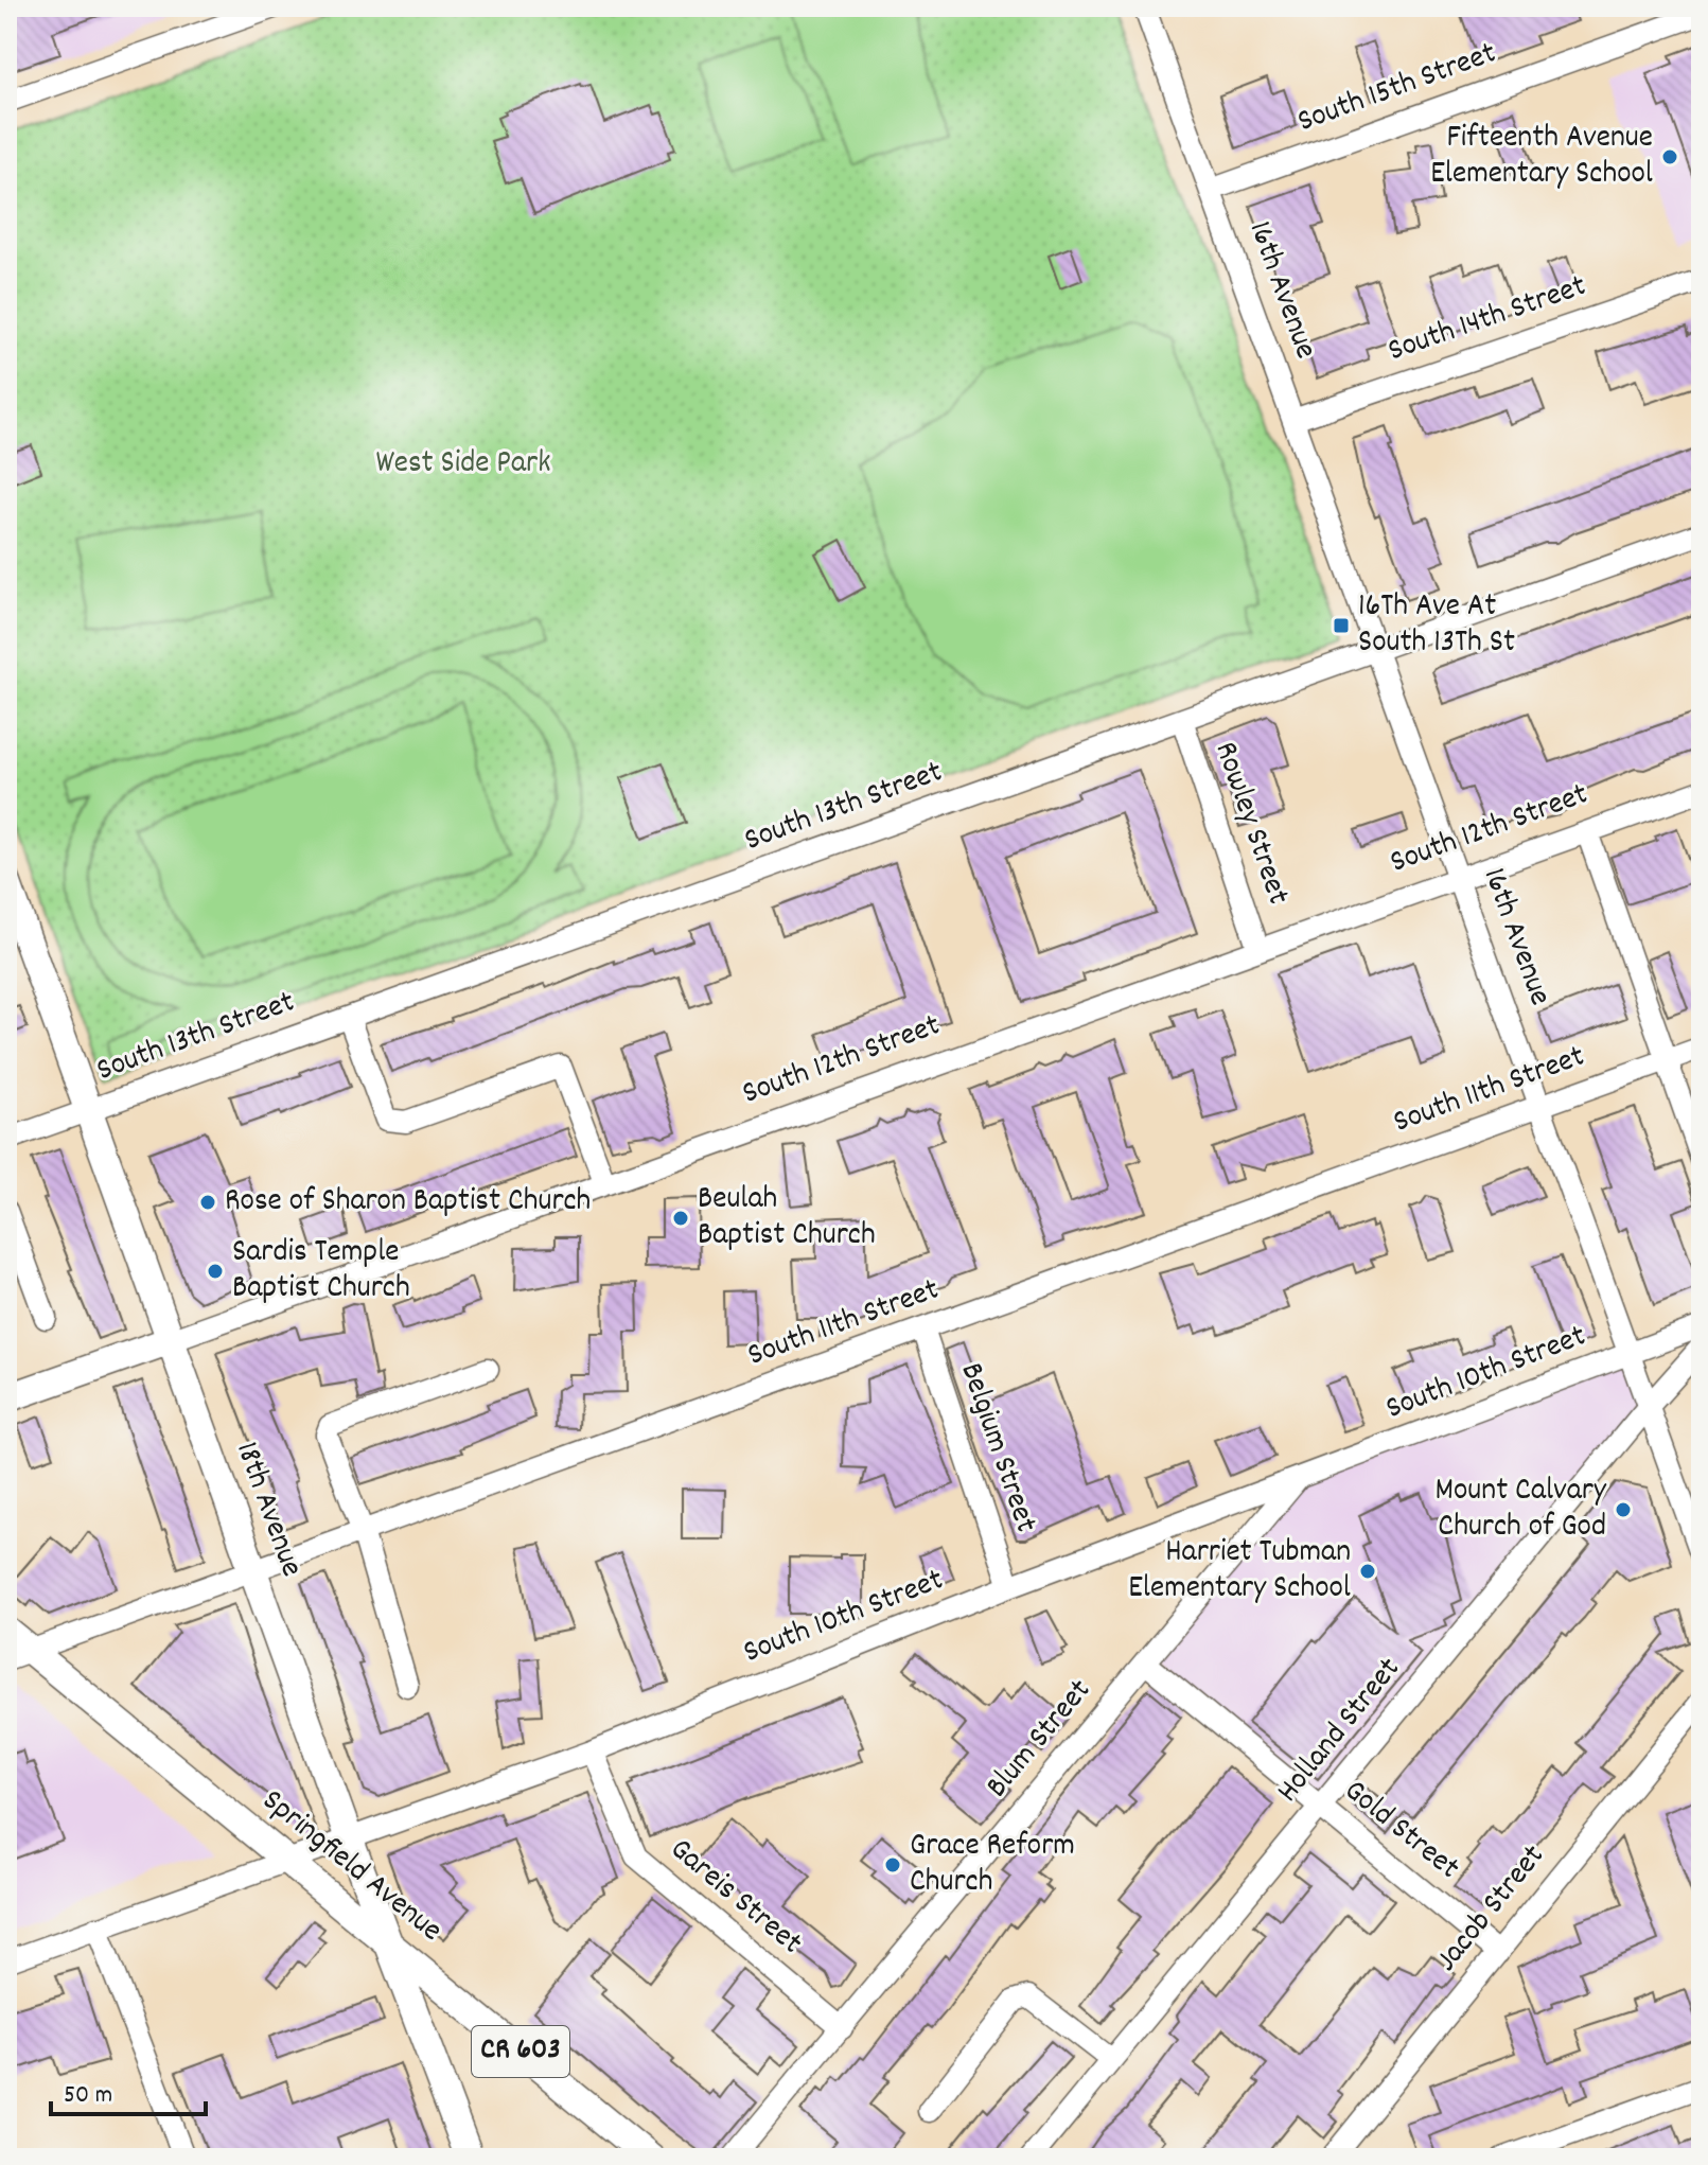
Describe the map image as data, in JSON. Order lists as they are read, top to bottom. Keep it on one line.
{"streets":{"main road":["South 12th Street","18th Avenue","Springfield Avenue","CR 603"],"street":["South 15th Street","16th Avenue","South 14th Street","South 13th Street","Rowley Street","South 11th Street","South 10th Street","Belgium Street","Holland Street","Blum Street","Gold Street","Gareis Street","Jacob Street"]},"crossings":[["South 15th Street","16th Avenue"],["16th Avenue","South 14th Street"],["16th Avenue","South 13th Street"],["16th Avenue","South 12th Street"],["16th Avenue","South 11th Street"],["16th Avenue","South 10th Street"],["16th Avenue","Holland Street"],["South 13th Street","Rowley Street"],["South 13th Street","18th Avenue"],["Rowley Street","South 12th Street"],["South 12th Street","18th Avenue"],["South 11th Street","Belgium Street"],["South 11th Street","18th Avenue"],["South 11th Street","Springfield Avenue"],["South 10th Street","Belgium Street"],["South 10th Street","18th Avenue"],["South 10th Street","Blum Street"],["South 10th Street","Springfield Avenue"],["South 10th Street","Gareis Street"],["18th Avenue","Springfield Avenue"],["Holland Street","Gold Street"],["Blum Street","Gold Street"],["Blum Street","Gareis Street"],["Gold Street","Jacob Street"]],"parks":["West Side Park"],"places":{"other":["Fifteenth Avenue Elementary School","Rose of Sharon Baptist Church","Beulah Baptist Church","Sardis Temple Baptist Church","Mount Calvary Church of God","Harriet Tubman Elementary School","Grace Reform Church"],"transit":["16Th Ave At South 13Th St"]},"scale_bar":"50 m"}
